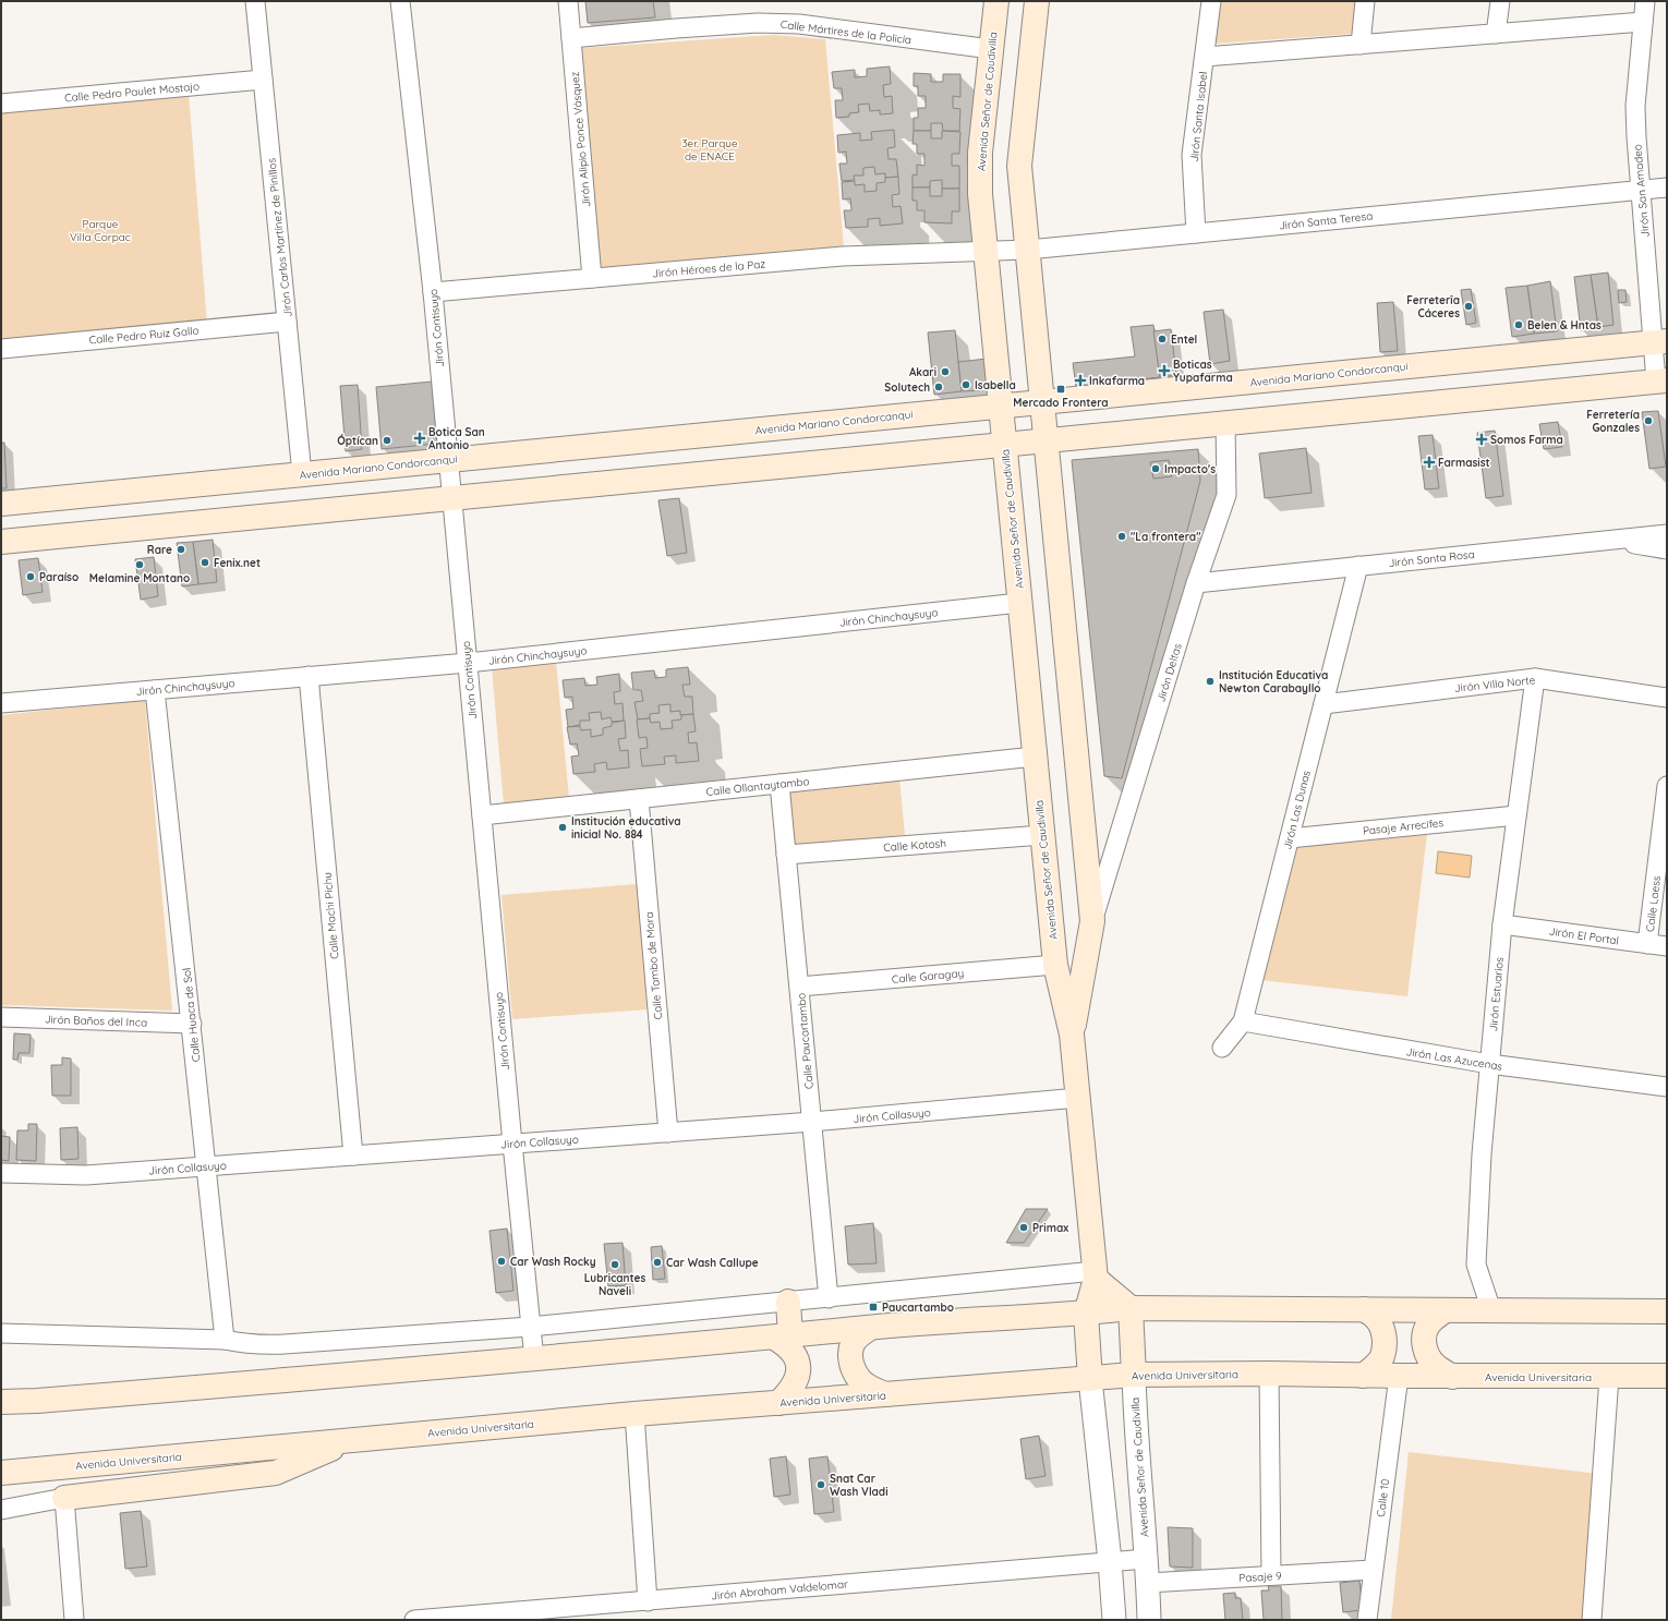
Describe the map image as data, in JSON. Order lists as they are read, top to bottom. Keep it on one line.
{"streets":{"main road":["Avenida Señor de Caudivilla","Avenida Mariano Condorcanqui","Avenida Universitaria"],"street":["Calle Mártires de la Policía","Calle Pedro Paulet Mostajo","Jirón Santa Isabel","Jirón Alipio Ponce Vásquez","Jirón San Amadeo","Jirón Santa Teresa","Jirón Carlos Martínez de Pinillos","Jirón Héroes de la Paz","Jirón Contisuyo","Calle Pedro Ruiz Gallo","Jirón Santa Rosa","Jirón Chinchaysuyo","Jirón Deltas","Jirón Villa Norte","Calle Ollantaytambo","Jirón Las Dunas","Pasaje Arrecifes","Calle Kotosh","Calle Laess","Calle Machi Pichu","Jirón El Portal","Calle Tambo de Mora","Calle Garagay","Jirón Estuarios","Calle Huaca de Sol","Jirón Baños del Inca","Calle Paucartambo","Jirón Las Azucenas","Jirón Collasuyo","Calle 10","Pasaje 9","Jirón Abraham Valdelomar"]},"crossings":[["Calle Mártires de la Policía","Avenida Señor de Caudivilla"],["Calle Mártires de la Policía","Jirón Alipio Ponce Vásquez"],["Calle Pedro Paulet Mostajo","Jirón Carlos Martínez de Pinillos"],["Avenida Señor de Caudivilla","Jirón Santa Teresa"],["Avenida Señor de Caudivilla","Jirón Héroes de la Paz"],["Avenida Señor de Caudivilla","Avenida Mariano Condorcanqui"],["Avenida Señor de Caudivilla","Jirón Chinchaysuyo"],["Avenida Señor de Caudivilla","Jirón Deltas"],["Avenida Señor de Caudivilla","Calle Ollantaytambo"],["Avenida Señor de Caudivilla","Calle Kotosh"],["Avenida Señor de Caudivilla","Calle Garagay"],["Avenida Señor de Caudivilla","Jirón Collasuyo"],["Avenida Señor de Caudivilla","Avenida Universitaria"],["Avenida Señor de Caudivilla","Pasaje 9"],["Avenida Señor de Caudivilla","Jirón Abraham Valdelomar"],["Jirón Santa Isabel","Jirón Santa Teresa"],["Jirón Alipio Ponce Vásquez","Jirón Héroes de la Paz"],["Jirón San Amadeo","Jirón Santa Teresa"],["Jirón San Amadeo","Avenida Mariano Condorcanqui"],["Jirón Santa Teresa","Jirón Héroes de la Paz"],["Jirón Carlos Martínez de Pinillos","Calle Pedro Ruiz Gallo"],["Jirón Carlos Martínez de Pinillos","Avenida Mariano Condorcanqui"],["Jirón Héroes de la Paz","Jirón Contisuyo"],["Jirón Contisuyo","Avenida Mariano Condorcanqui"],["Jirón Contisuyo","Jirón Chinchaysuyo"],["Jirón Contisuyo","Calle Ollantaytambo"],["Jirón Contisuyo","Jirón Collasuyo"],["Jirón Santa Rosa","Jirón Deltas"],["Jirón Santa Rosa","Jirón Las Dunas"],["Jirón Chinchaysuyo","Calle Machi Pichu"],["Jirón Chinchaysuyo","Calle Huaca de Sol"],["Jirón Villa Norte","Jirón Las Dunas"],["Jirón Villa Norte","Jirón Estuarios"],["Calle Ollantaytambo","Calle Tambo de Mora"],["Calle Ollantaytambo","Calle Paucartambo"],["Jirón Las Dunas","Pasaje Arrecifes"],["Jirón Las Dunas","Jirón Las Azucenas"],["Pasaje Arrecifes","Jirón Estuarios"],["Calle Kotosh","Calle Paucartambo"],["Calle Laess","Jirón El Portal"],["Calle Machi Pichu","Jirón Collasuyo"],["Jirón El Portal","Jirón Estuarios"],["Calle Tambo de Mora","Jirón Collasuyo"],["Calle Garagay","Calle Paucartambo"],["Jirón Estuarios","Jirón Las Azucenas"],["Calle Huaca de Sol","Jirón Baños del Inca"],["Calle Huaca de Sol","Jirón Collasuyo"],["Calle Paucartambo","Jirón Collasuyo"],["Avenida Universitaria","Calle 10"],["Calle 10","Pasaje 9"]],"parks":["3er. Parque de ENACE","Parque Villa Corpac"],"places":{"other":["Ferreterîa Cáceres","Belen & Hntas","Entel","Akari","Isabella","Solutech","Ferretería Gonzales","Óptícan","Impacto's","\"La frontera\"","Rare","Fenix.net","Melamine Montano","Paraíso","Institución Educativa Newton Carabayllo","Institución educativa inicial No. 884","Primax","Car Wash Rocky","Car Wash Callupe","Lubricantes Naveli","Snat Car Wash Vladi"],"health":["Boticas Yupafarma","Inkafarma","Botica San Antonio","Somos Farma","Farmasist"],"transit":["Mercado Frontera","Paucartambo"]}}
